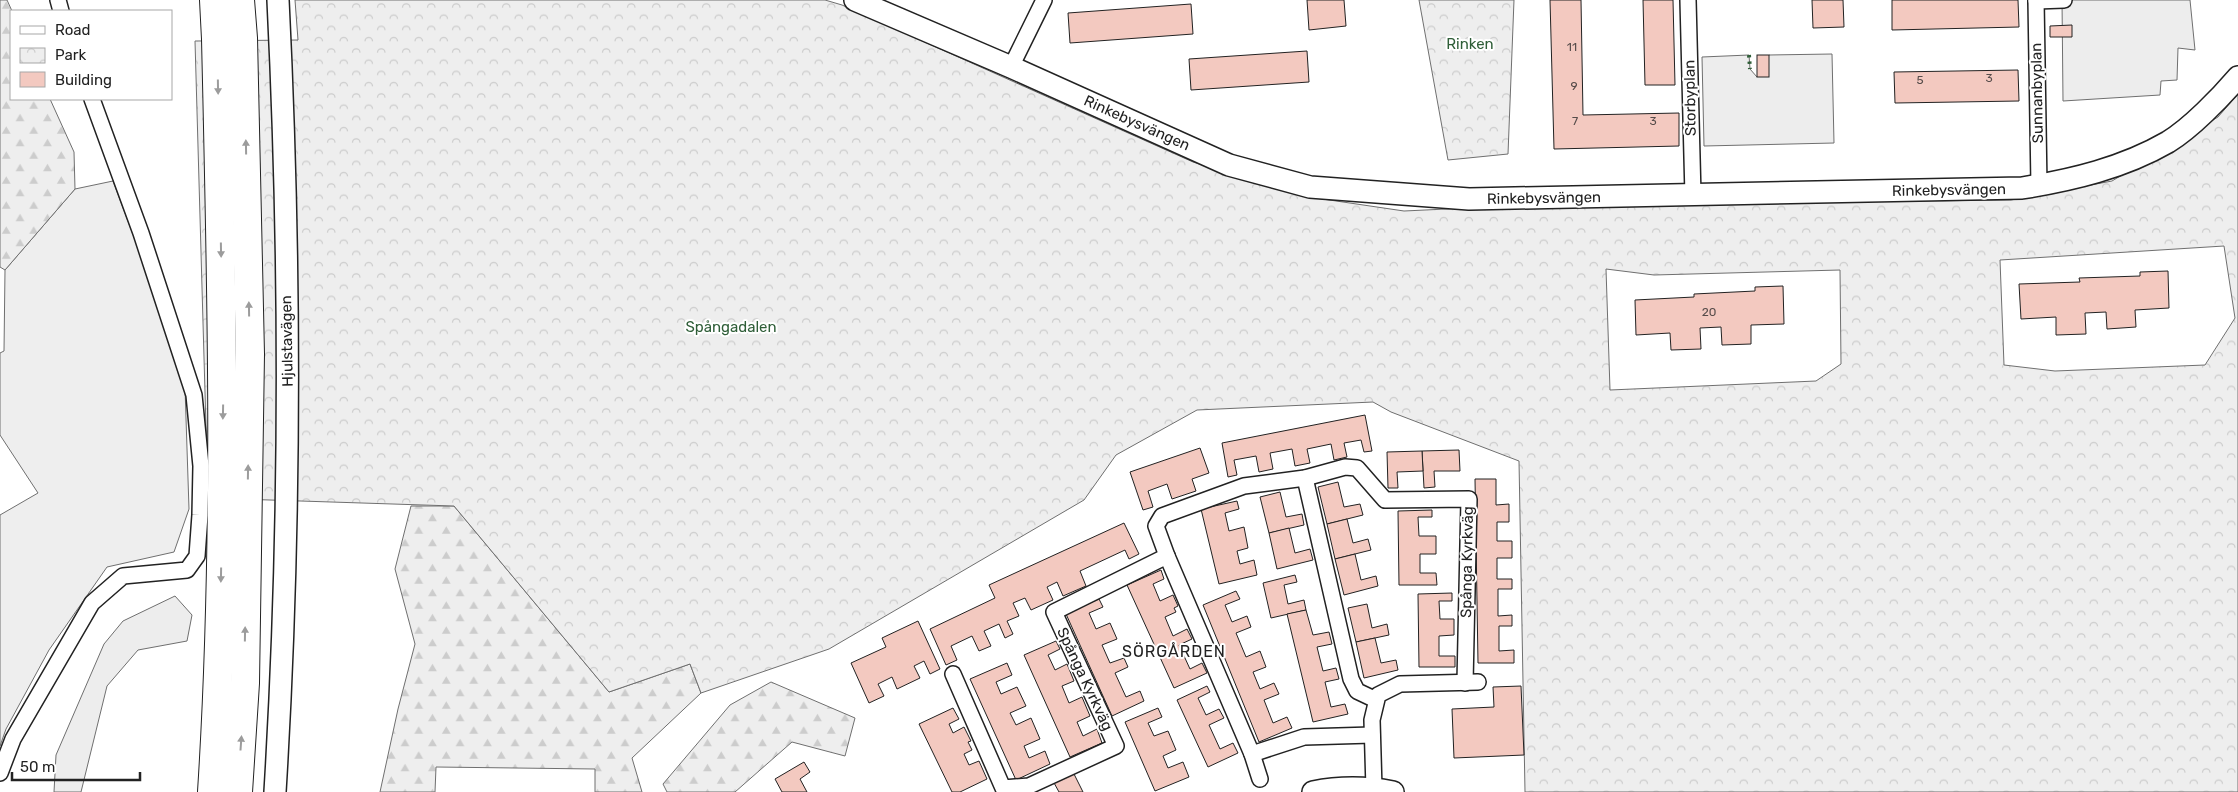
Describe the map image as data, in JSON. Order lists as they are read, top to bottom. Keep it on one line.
{"streets":{"street":["Sunnanbyplan","Storbyplan","Rinkebysvängen","Hjulstavägen","Spånga Kyrkväg"]},"crossings":[["Sunnanbyplan","Rinkebysvängen"],["Storbyplan","Rinkebysvängen"]],"districts":["SÖRGÅRDEN"],"parks":["Rinken","Spångadalen"],"house_numbers":["11","3","5","9","7","3","20"],"legend":["Road","Park","Building"],"scale_bar":"50 m"}
